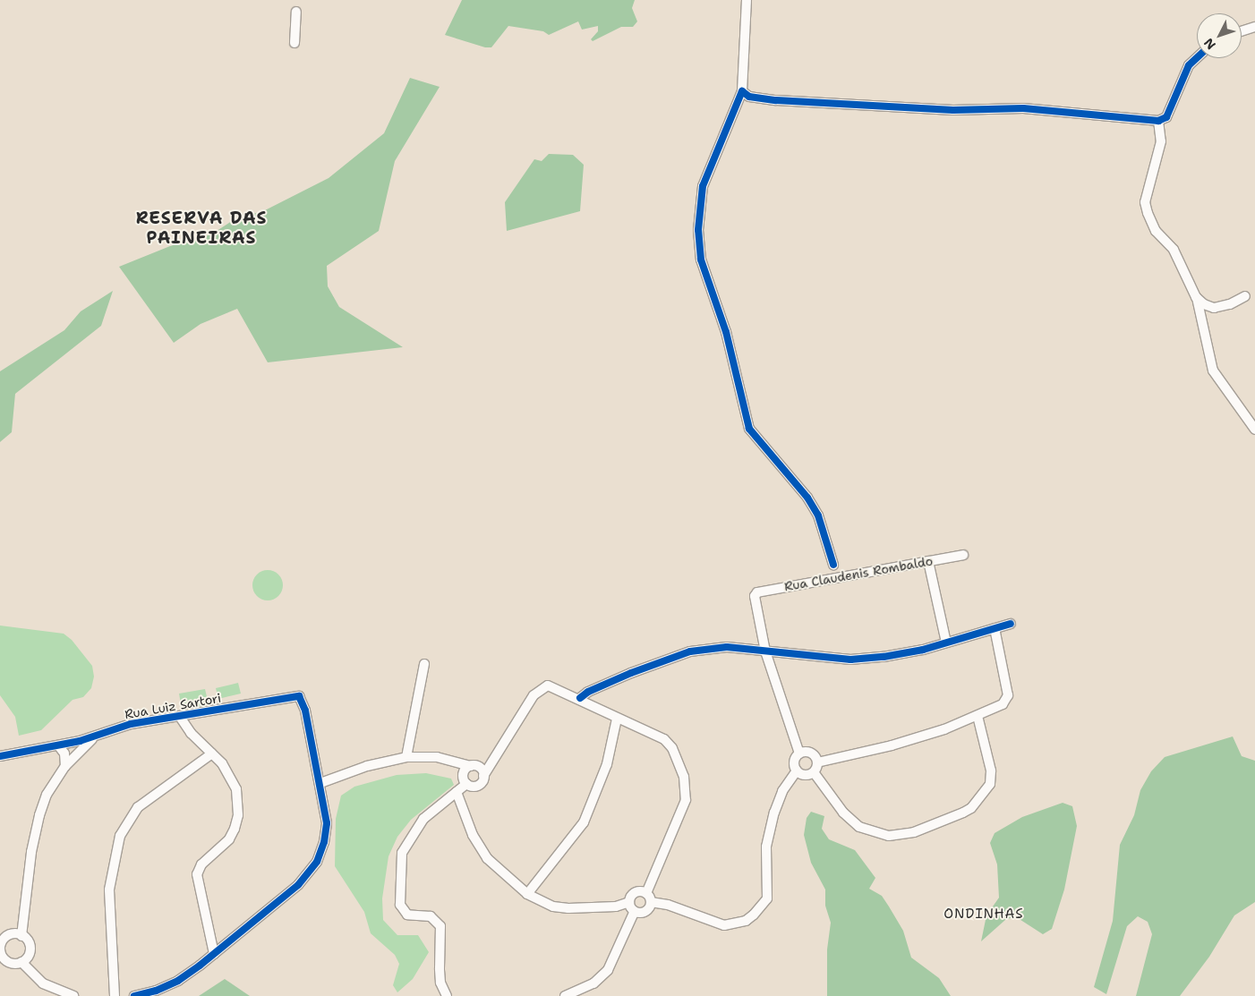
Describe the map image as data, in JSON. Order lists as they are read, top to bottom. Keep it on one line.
{"streets":{"street":["Rua Claudenis Rombaldo","Rua Luiz Sartori"]},"districts":["RESERVA DAS PAINEIRAS","ONDINHAS"],"north":"bottom left"}
